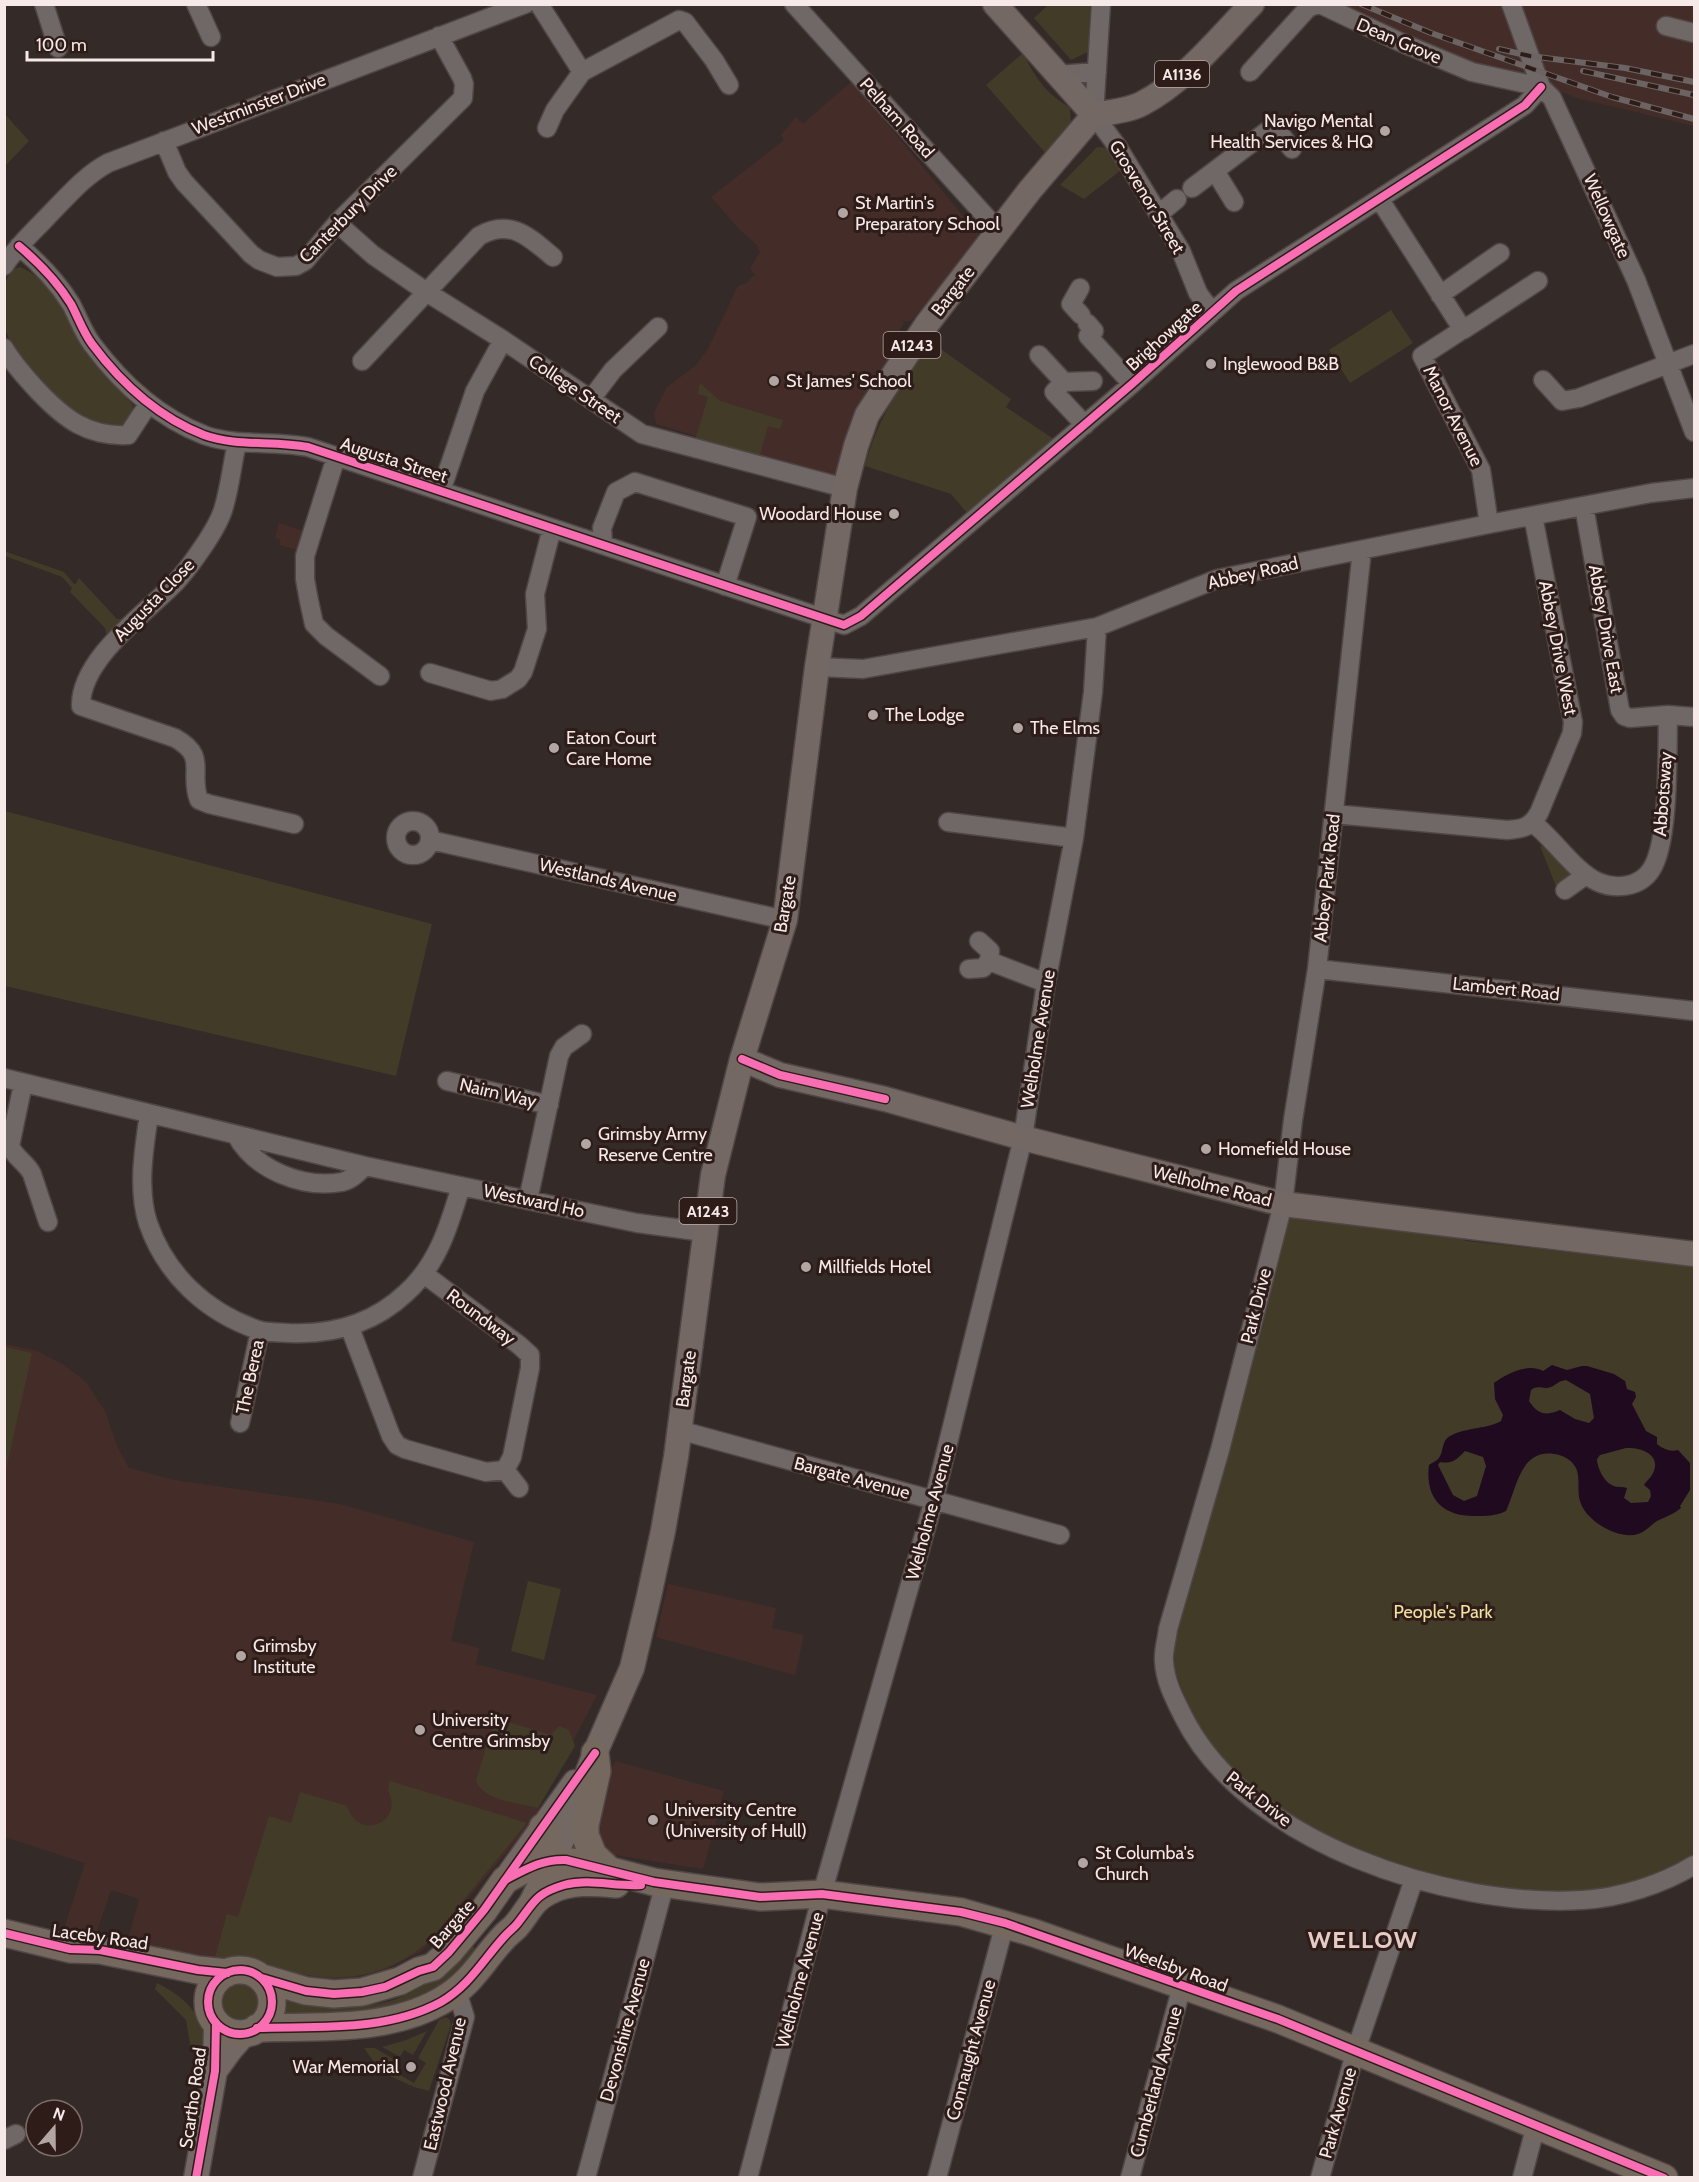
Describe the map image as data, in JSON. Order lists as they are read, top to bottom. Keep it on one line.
{"streets":{"highway":["Bargate","Laceby Road","Weelsby Road"],"main road":["A1136","A1243","Welholme Road","Scartho Road"],"street":["Dean Grove","Westminster Drive","Pelham Road","Grosvenor Street","Canterbury Drive","Wellowgate","Brighowgate","College Street","Manor Avenue","Augusta Street","Abbey Road","Augusta Close","Abbey Drive East","Abbey Drive West","Abbotsway","Abbey Park Road","Westlands Avenue","Lambert Road","Welholme Avenue","Nairn Way","Westward Ho","Park Drive","Roundway","The Berea","Bargate Avenue","Devonshire Avenue","Connaught Avenue","Cumberland Avenue","Eastwood Avenue","Park Avenue"]},"crossings":[["Dean Grove","Wellowgate"],["Dean Grove","Brighowgate"],["A1136","Grosvenor Street"],["A1136","Bargate"],["Westminster Drive","Canterbury Drive"],["Westminster Drive","Augusta Street"],["Pelham Road","Bargate"],["Grosvenor Street","Bargate"],["Grosvenor Street","Brighowgate"],["Canterbury Drive","College Street"],["Wellowgate","Brighowgate"],["Bargate","Brighowgate"],["Bargate","College Street"],["Bargate","Augusta Street"],["Bargate","Abbey Road"],["Bargate","Westlands Avenue"],["Bargate","Welholme Road"],["Bargate","Westward Ho"],["Bargate","Bargate Avenue"],["Bargate","Laceby Road"],["Bargate","Weelsby Road"],["Bargate","Eastwood Avenue"],["Bargate","Scartho Road"],["Brighowgate","Augusta Street"],["Manor Avenue","Abbey Road"],["Augusta Street","Augusta Close"],["Abbey Road","Abbey Drive East"],["Abbey Road","Abbey Drive West"],["Abbey Road","Abbey Park Road"],["Abbey Road","Welholme Avenue"],["Abbey Drive East","Abbotsway"],["Abbey Drive West","Abbotsway"],["Abbey Park Road","Lambert Road"],["Abbey Park Road","Welholme Road"],["Abbey Park Road","Park Drive"],["Welholme Avenue","Welholme Road"],["Welholme Avenue","Bargate Avenue"],["Welholme Avenue","Weelsby Road"],["Welholme Road","Park Drive"],["Park Drive","Park Avenue"],["Laceby Road","Scartho Road"],["Weelsby Road","Devonshire Avenue"],["Weelsby Road","Connaught Avenue"],["Weelsby Road","Cumberland Avenue"],["Weelsby Road","Park Avenue"]],"districts":["WELLOW"],"parks":["People's Park"],"places":["Navigo Mental Health Services & HQ","St Martin's Preparatory School","Inglewood B&B","St James' School","Woodard House","The Lodge","The Elms","Eaton Court Care Home","Grimsby Army Reserve Centre","Homefield House","Millfields Hotel","Grimsby Institute","University Centre Grimsby","University Centre (University of Hull)","St Columba's Church","War Memorial"],"scale_bar":"100 m","north":"top"}
